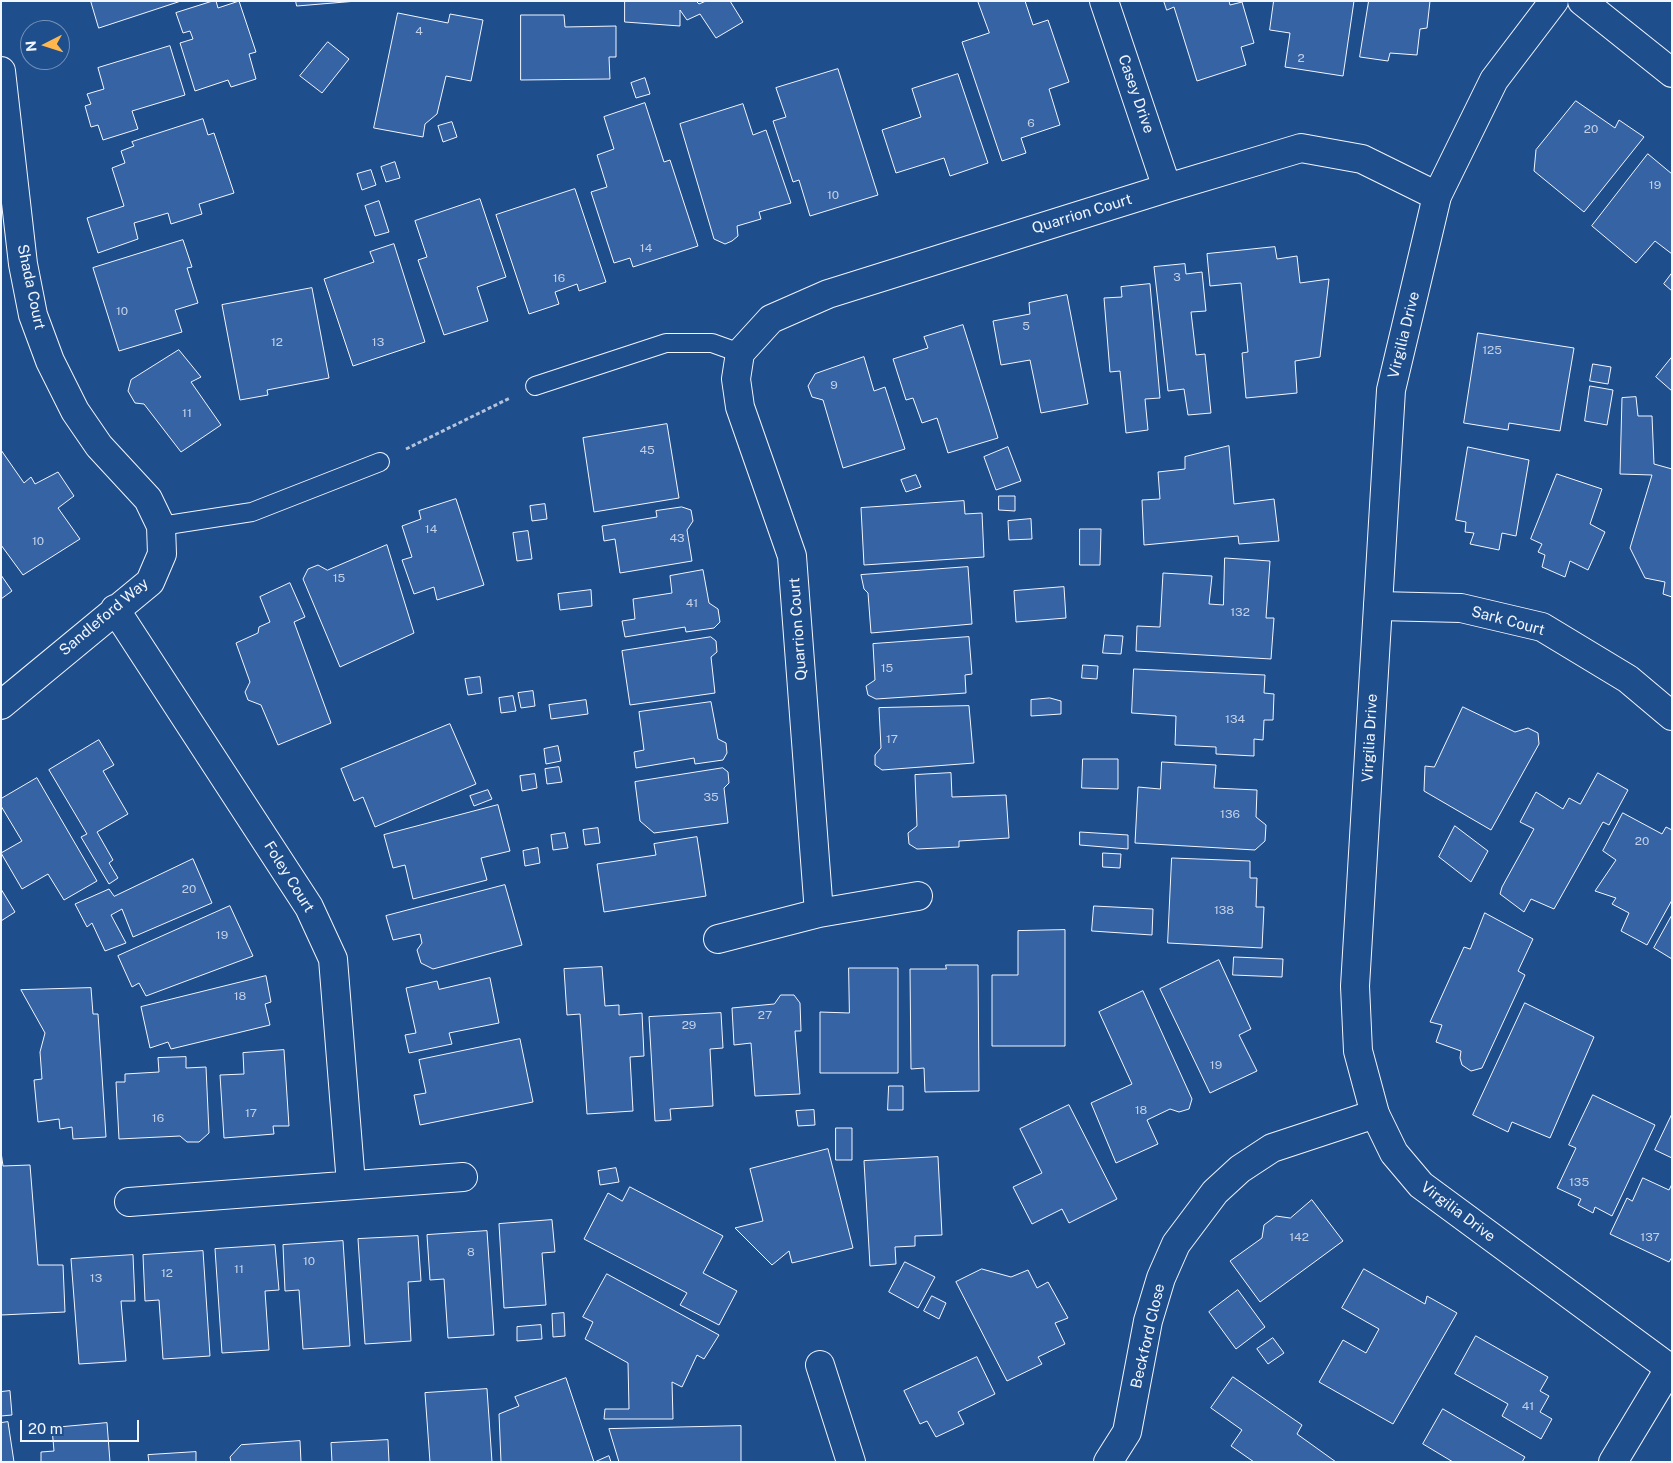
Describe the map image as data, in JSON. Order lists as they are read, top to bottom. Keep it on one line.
{"streets":{"street":["Casey Drive","Quarrion Court","Shada Court","Virgilia Drive","Sandleford Way","Sark Court","Foley Court","Beckford Close"]},"crossings":[["Casey Drive","Quarrion Court"],["Quarrion Court","Virgilia Drive"],["Shada Court","Sandleford Way"],["Virgilia Drive","Sark Court"],["Virgilia Drive","Beckford Close"],["Sandleford Way","Foley Court"]],"house_numbers":["4","2","6","20","19","10","14","3","16","10","5","12","13","125","9","11","45","14","43","10","15","41","132","15","134","17","35","136","20","20","138","19","18","27","29","19","18","17","16","135","142","137","8","10","11","12","13","41"],"scale_bar":"20 m","north":"left"}
